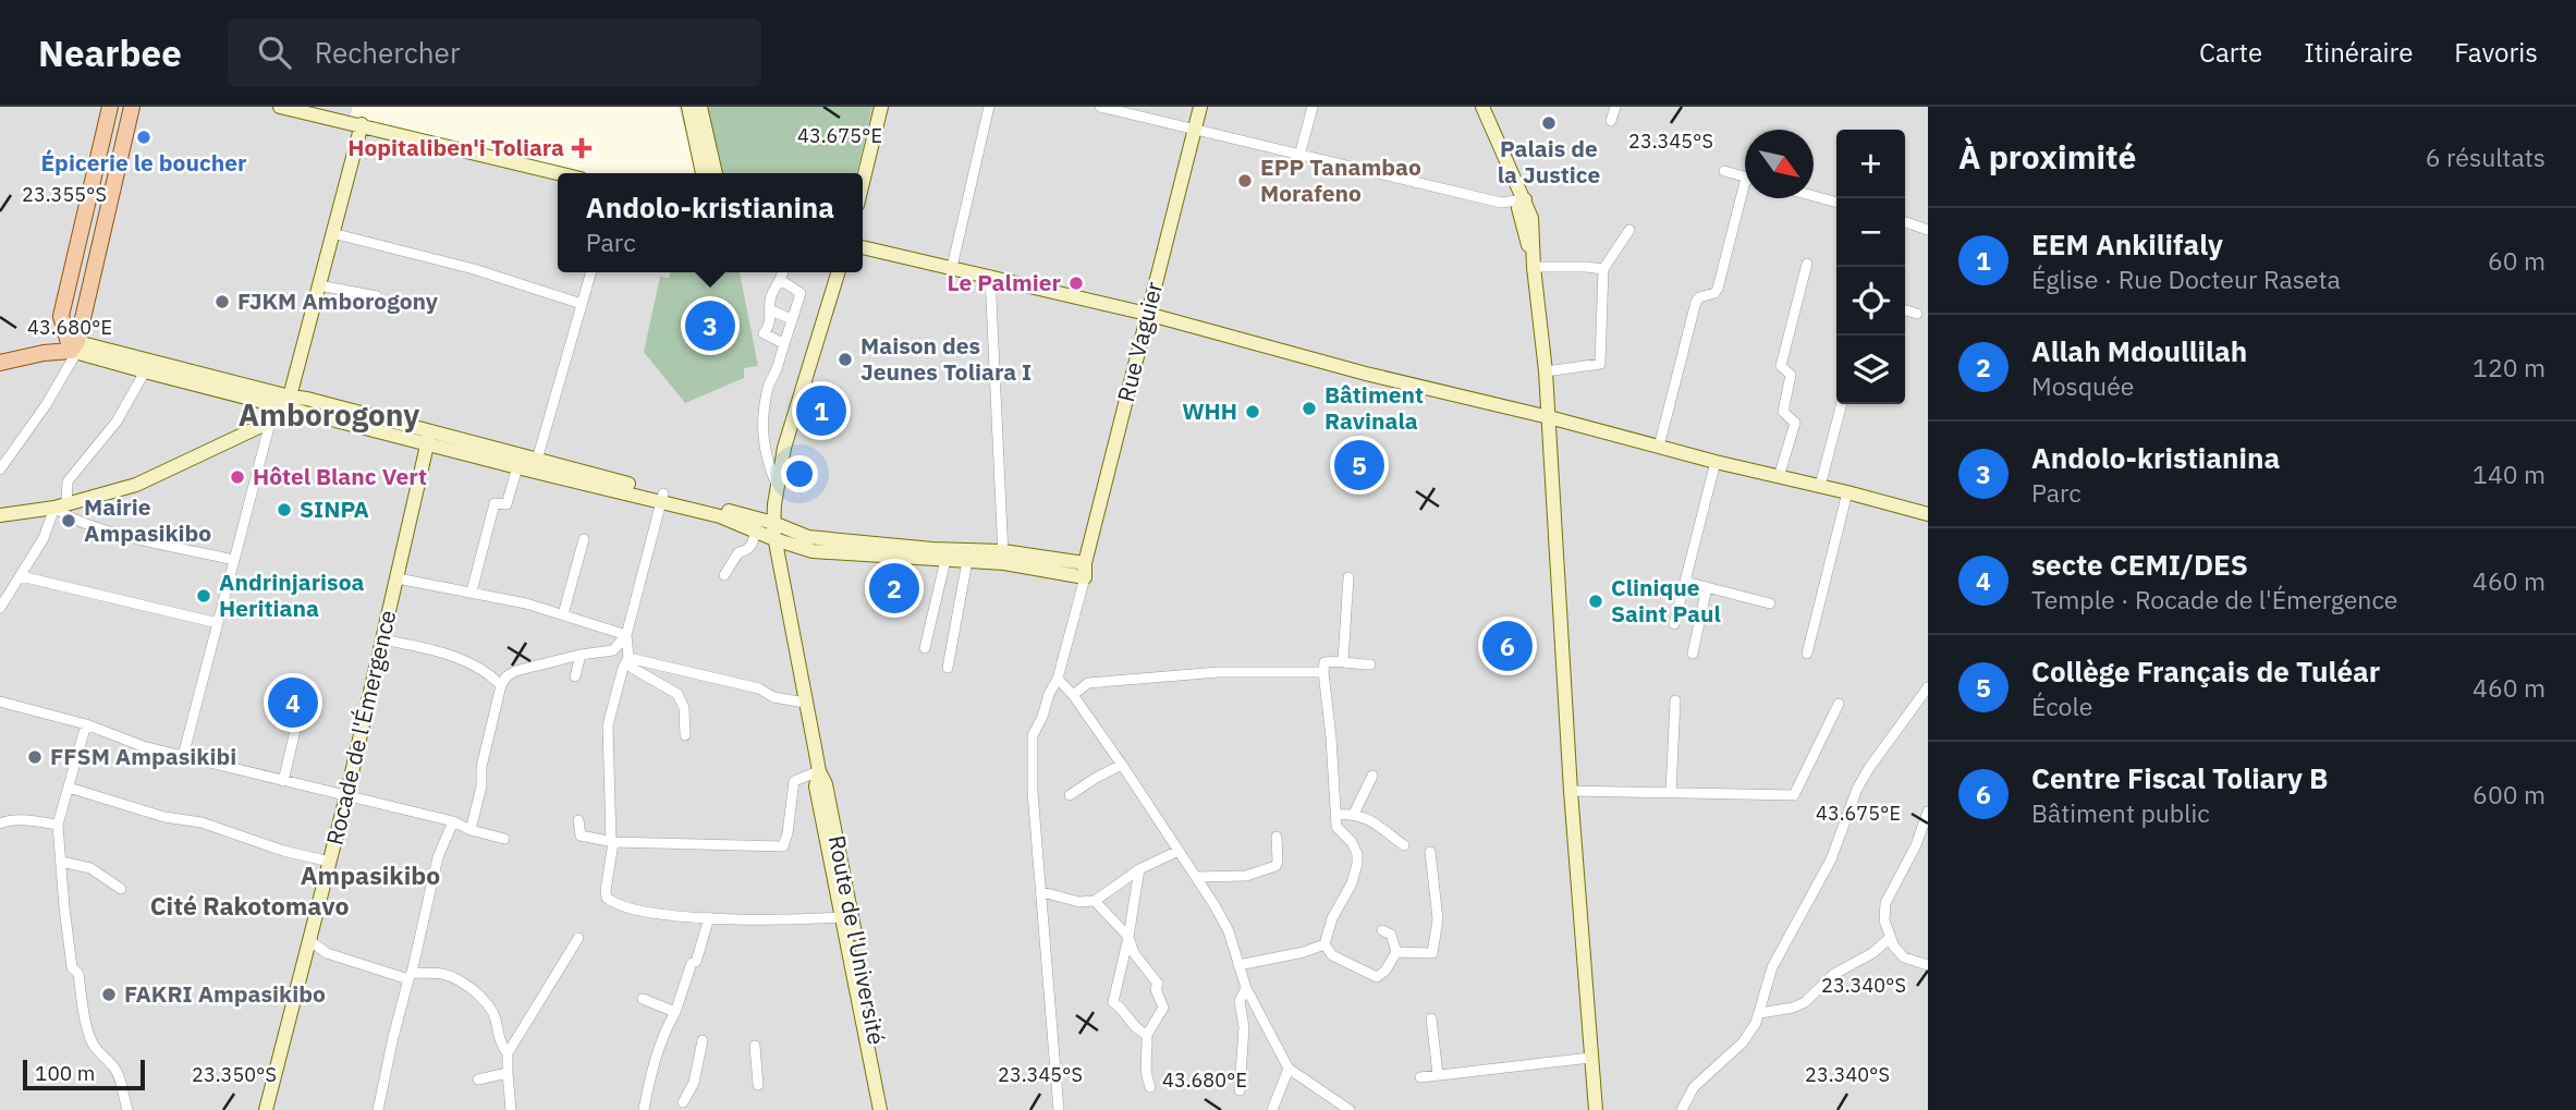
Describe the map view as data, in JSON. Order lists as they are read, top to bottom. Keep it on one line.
{"streets":{"street":["Rue Vaguier","Rocade de l'Émergence","Route de l'Université"]},"districts":["Amborogony","Ampasikibo","Cité Rakotomavo"],"places":{"other":["Palais de la Justice","Épicerie le boucher","EPP Tanambao Morafeno","Le Palmier","FJKM Amborogony","Maison des Jeunes Toliara I","Bâtiment Ravinala","WHH","Hôtel Blanc Vert","SINPA","Mairie Ampasikibo","Andrinjarisoa Heritiana","Clinique Saint Paul","FFSM Ampasikibi","FAKRI Ampasikibo"],"health":["Hopitaliben'i Toliara"]},"scale_bar":"100 m","north":"bottom right","page":{"header":"Nearbee","search":"Rechercher","nav":["Carte","Itinéraire","Favoris"],"heading":["À proximité","6 résultats"],"map_buttons":["+","−"],"popup":["Andolo-kristianina","Parc"],"list":[{"mark":"1","name":"EEM Ankilifaly","note":"Église · Rue Docteur Raseta","value":"60 m"},{"mark":"2","name":"Allah Mdoullilah","note":"Mosquée","value":"120 m"},{"mark":"3","name":"Andolo-kristianina","note":"Parc","value":"140 m"},{"mark":"4","name":"secte CEMI/DES","note":"Temple · Rocade de l'Émergence","value":"460 m"},{"mark":"5","name":"Collège Français de Tuléar","note":"École","value":"460 m"},{"mark":"6","name":"Centre Fiscal Toliary B","note":"Bâtiment public","value":"600 m"}],"pins":["3","1","5","2","6","4"],"scale":"100 m"},"coordinates":["43.675°E","23.345°S","23.355°S","43.680°E","23.340°S","23.350°S"]}
